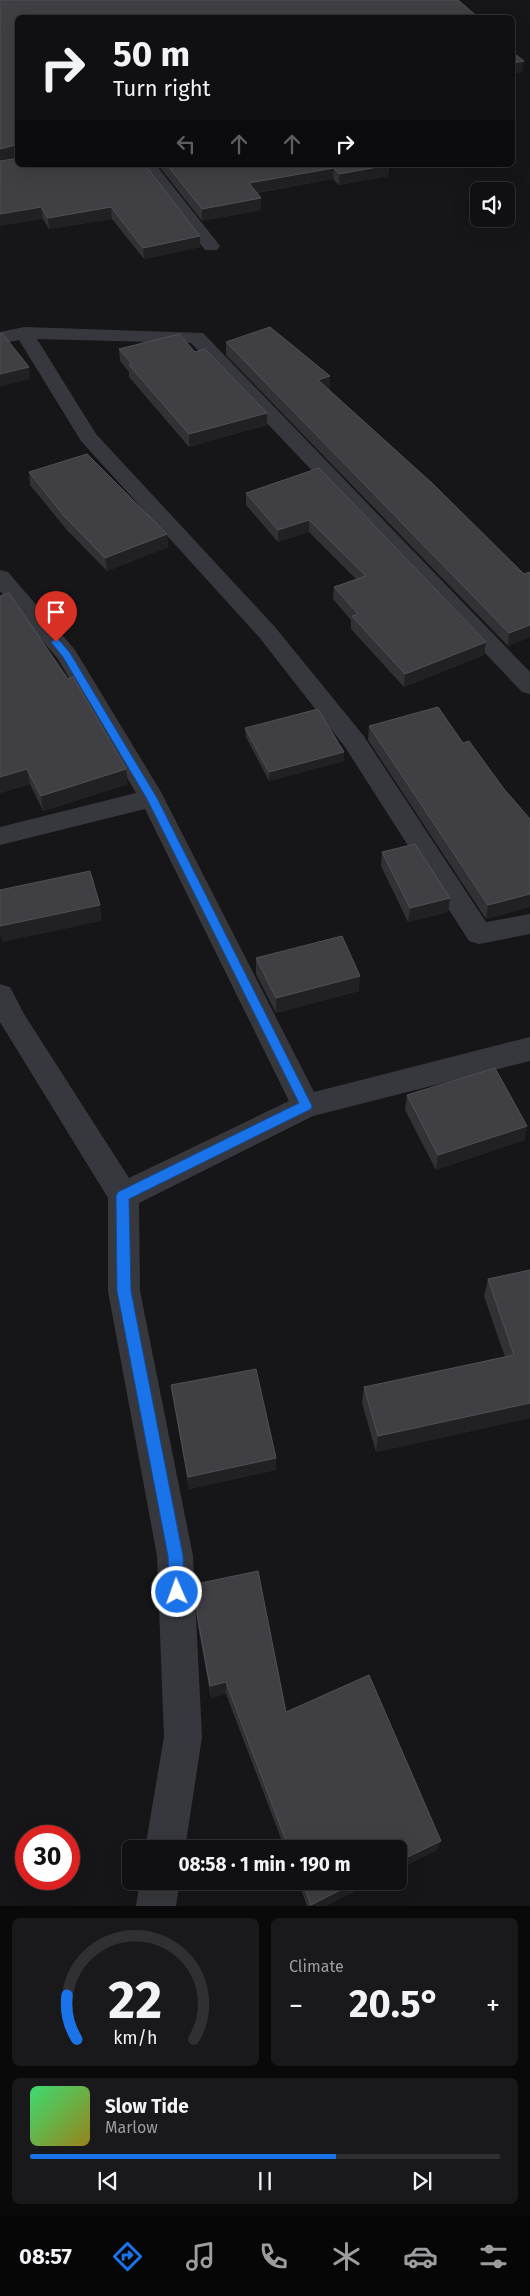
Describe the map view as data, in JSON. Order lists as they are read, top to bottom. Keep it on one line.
{"page":{"turn":["50 m","Turn right"],"limit":"30","trip":"08:58 · 1 min · 190 m","tile":"Climate","heat":["−","20.5°","+"],"song":["Slow Tide","Marlow"],"tabs":"08:57","gauge":["22","km/h"]}}
